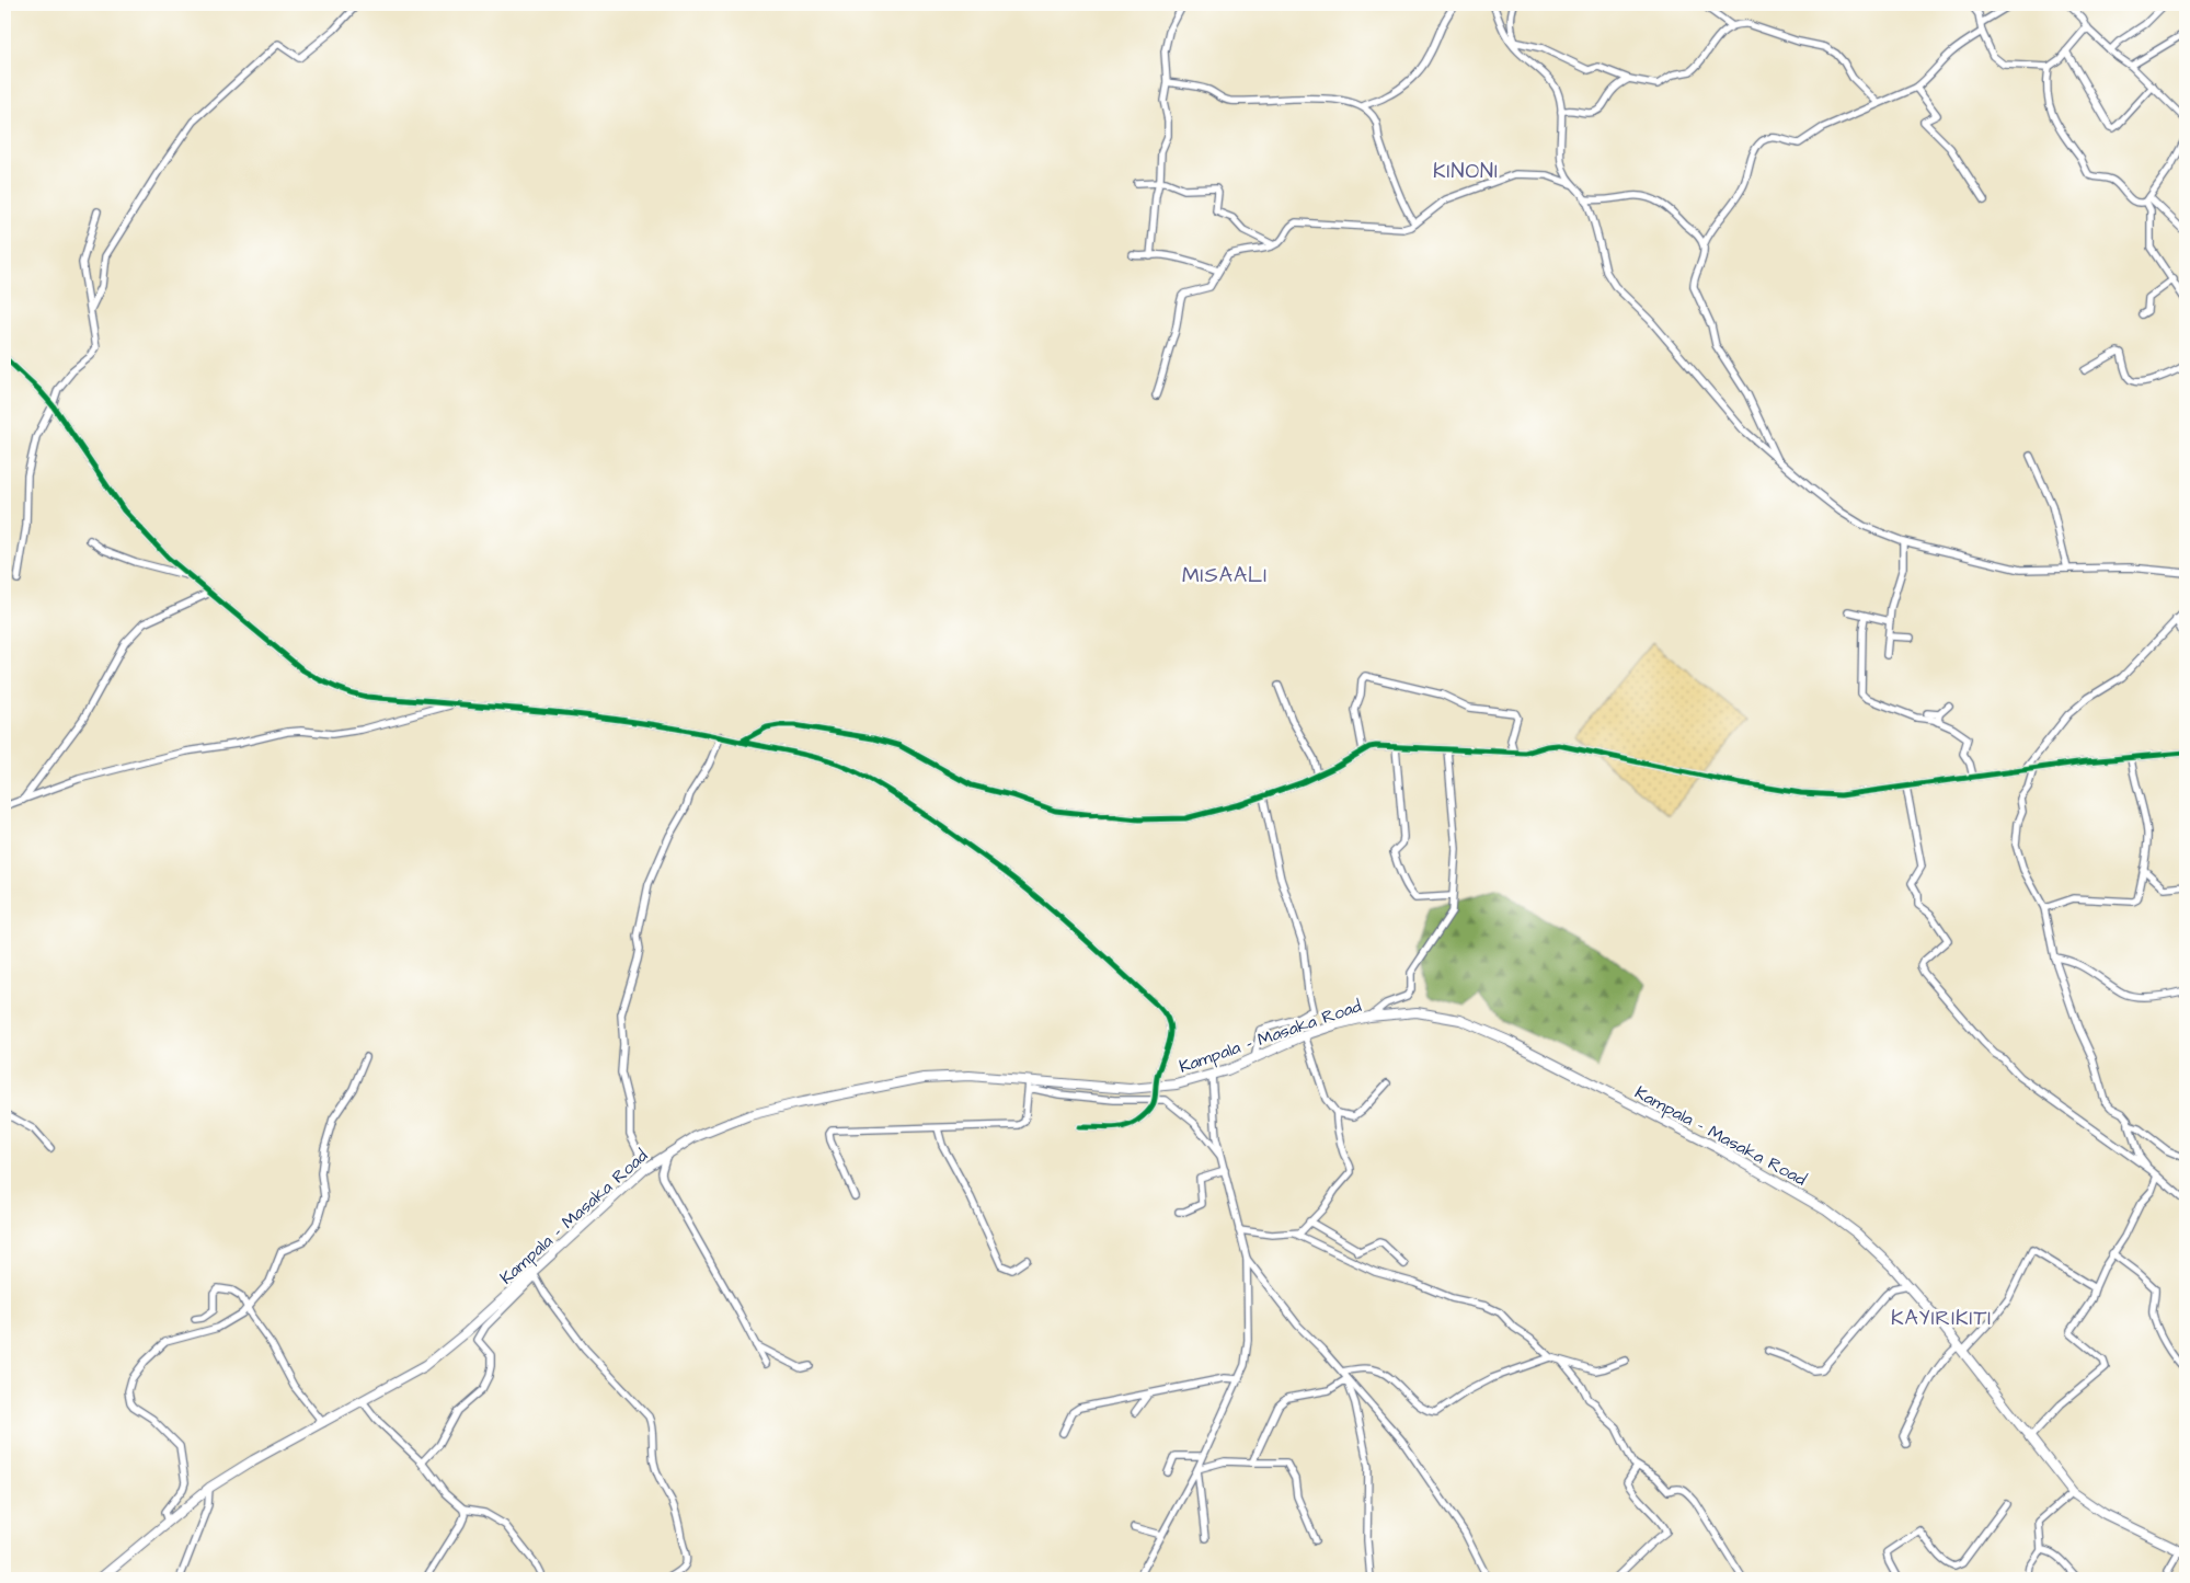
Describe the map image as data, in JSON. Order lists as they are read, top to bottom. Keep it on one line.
{"streets":{"main road":["Kampala - Masaka Road"]},"districts":["KINONI","MISAALI","KAYIRIKITI"]}
